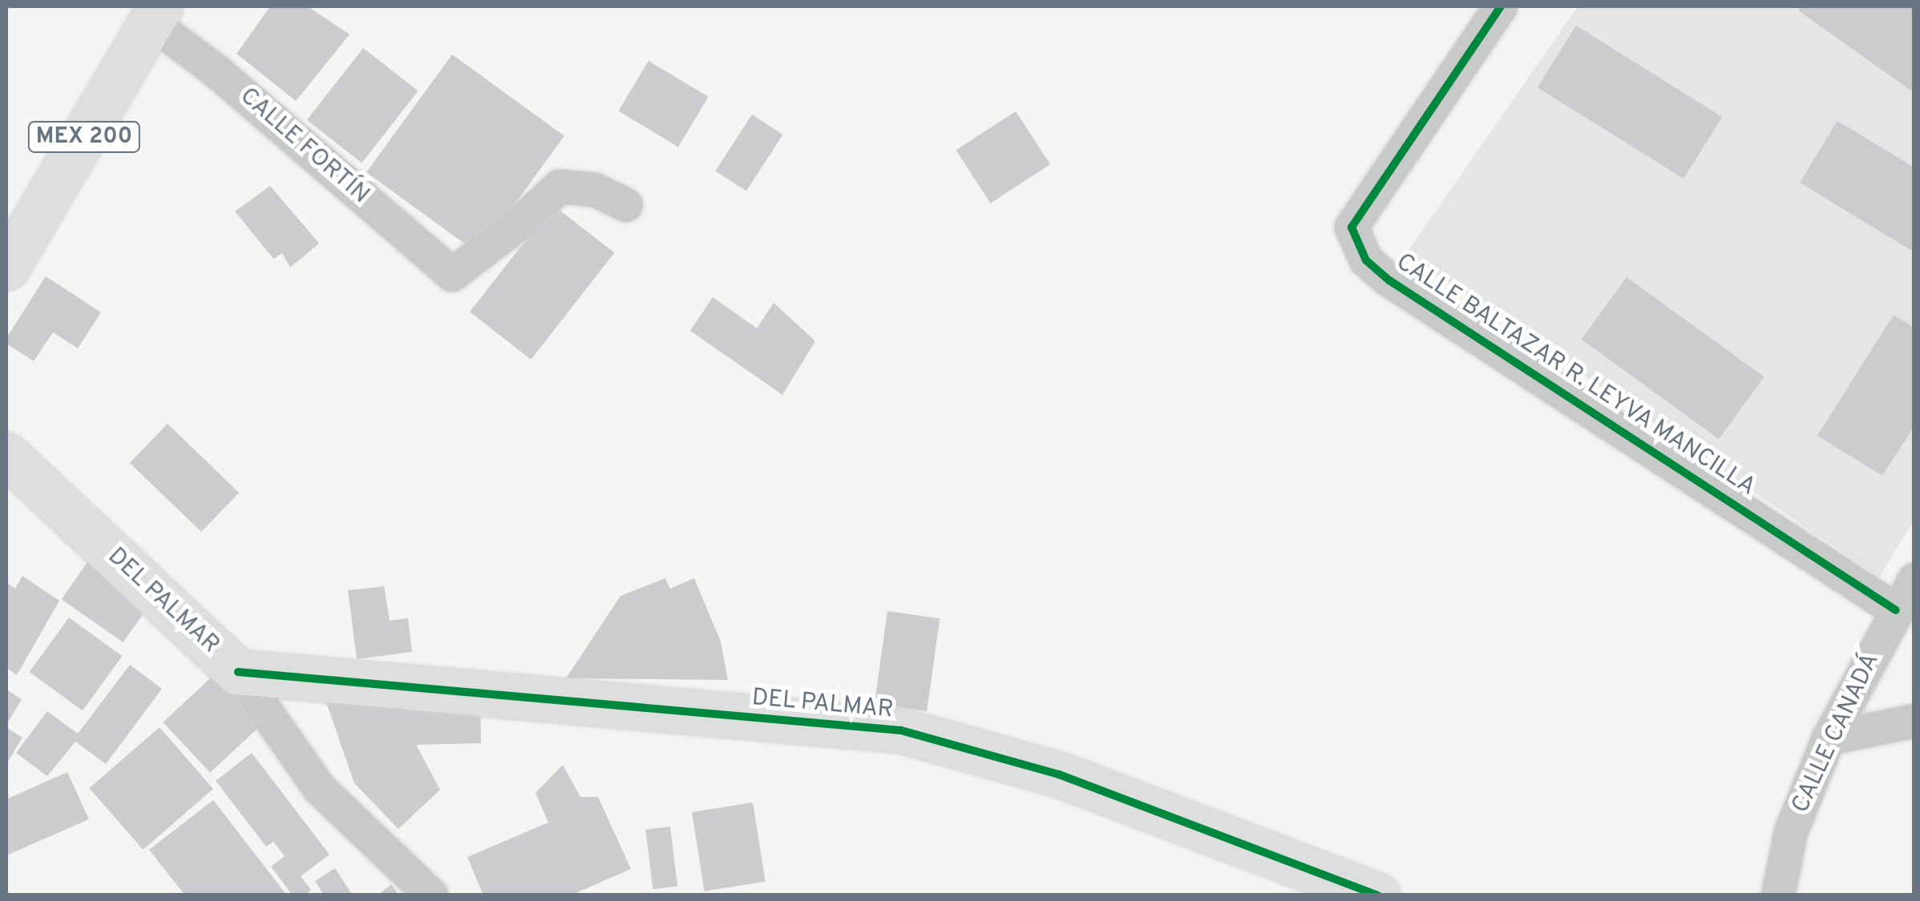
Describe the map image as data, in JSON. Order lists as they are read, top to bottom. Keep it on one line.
{"streets":{"street":["MEX 200","CALLE FORTÍN","CALLE BALTAZAR R. LEYVA MANCILLA","DEL PALMAR","CALLE CANADÁ"]},"crossings":[["MEX 200","CALLE FORTÍN"],["CALLE BALTAZAR R. LEYVA MANCILLA","CALLE CANADÁ"]]}
